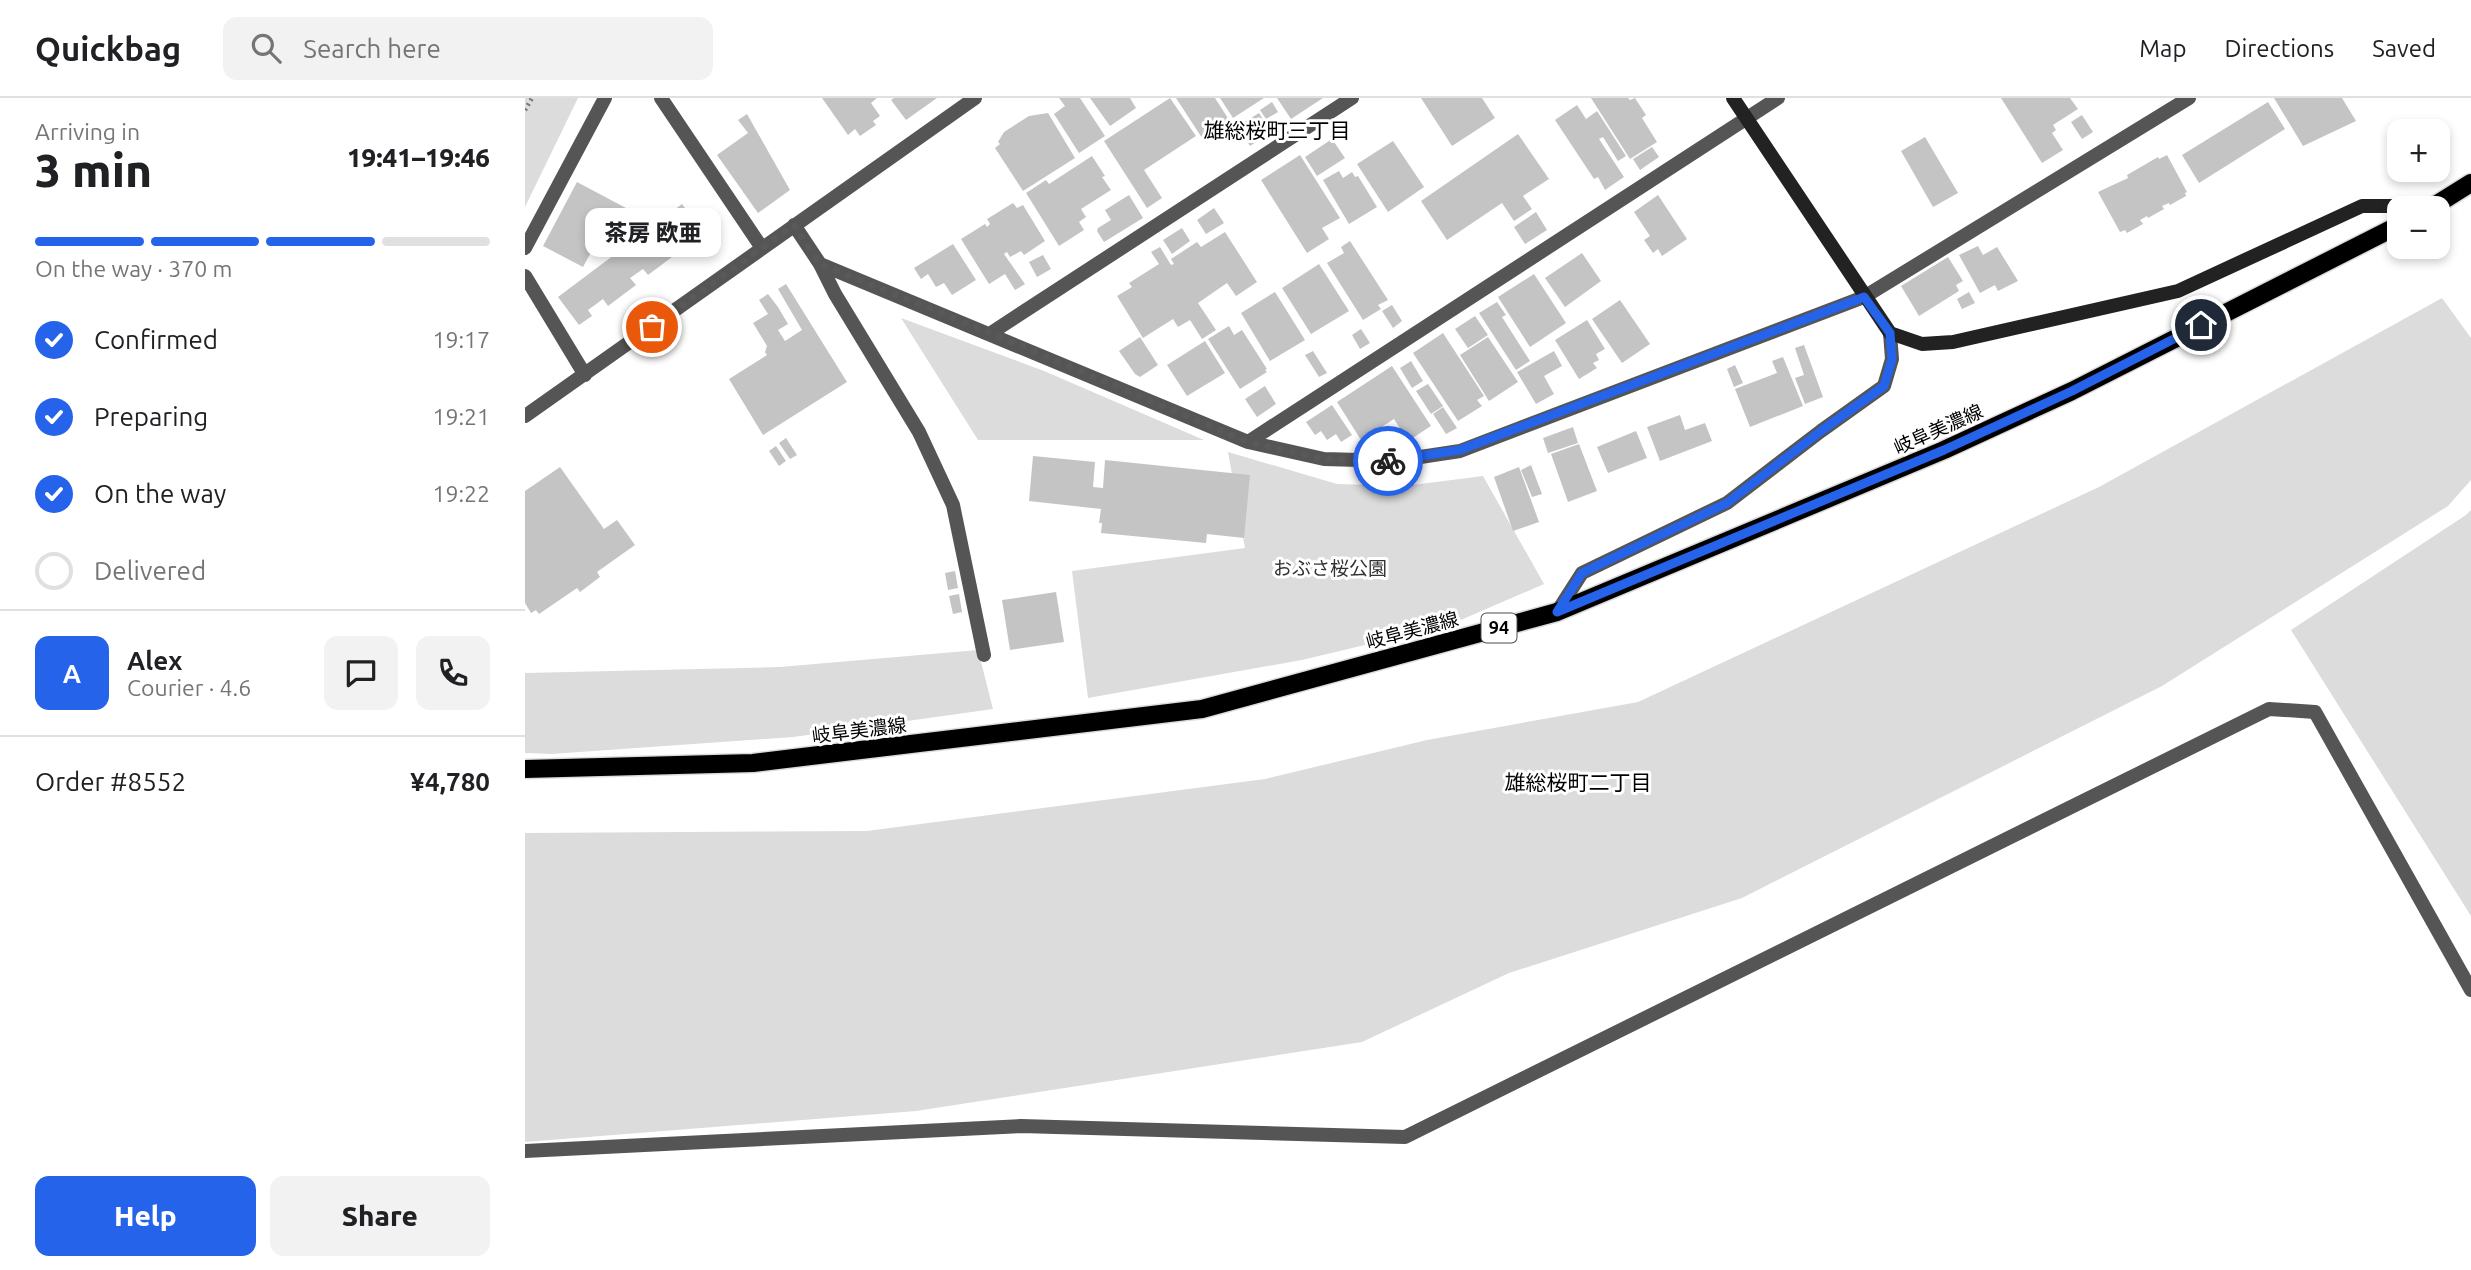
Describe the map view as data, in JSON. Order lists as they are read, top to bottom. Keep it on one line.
{"streets":{"main road":["岐阜美濃線","94"]},"districts":["雄総桜町三丁目","雄総桜町二丁目"],"parks":["おぶさ桜公園"],"places":["茶房 欧亜"],"page":{"header":"Quickbag","search":"Search here","nav":["Map","Directions","Saved"],"heading":["3 min","Arriving in","19:41–19:46"],"panel":["Alex","Courier · 4.6","Order #8552","¥4,780"],"map_buttons":["+","−"],"bubble":"茶房 欧亜","bar":"On the way · 370 m","list":[["Confirmed","19:17"],["Preparing","19:21"],["On the way","19:22"],"Delivered"],"round":"A","buttons":["Help","Share"]}}
